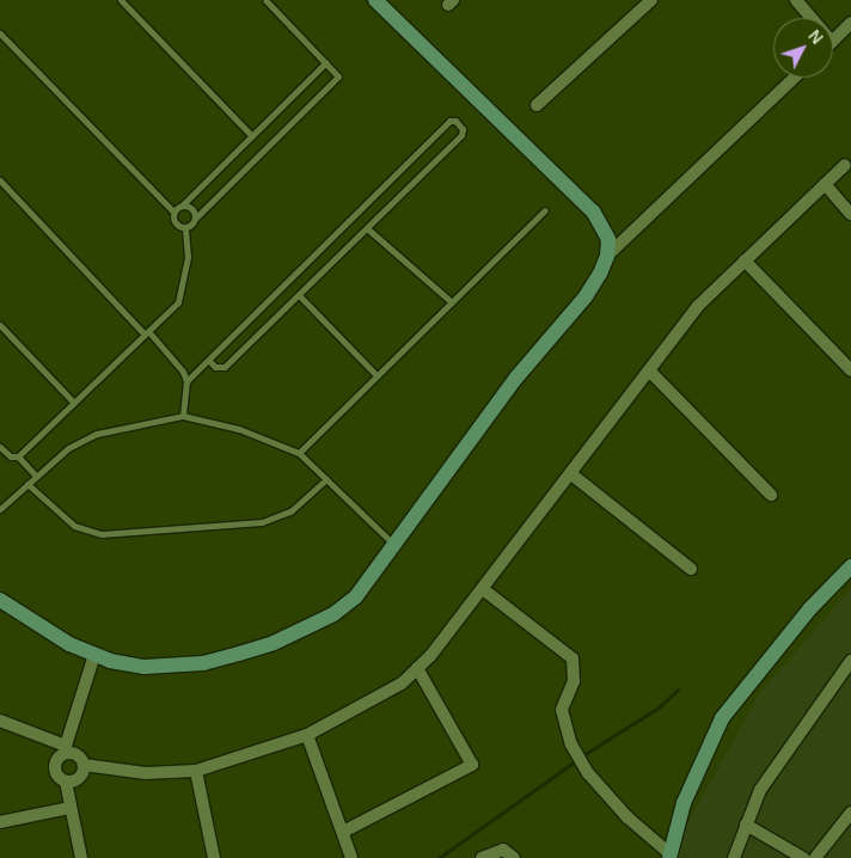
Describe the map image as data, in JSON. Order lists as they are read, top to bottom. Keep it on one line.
{"north":"top right"}
